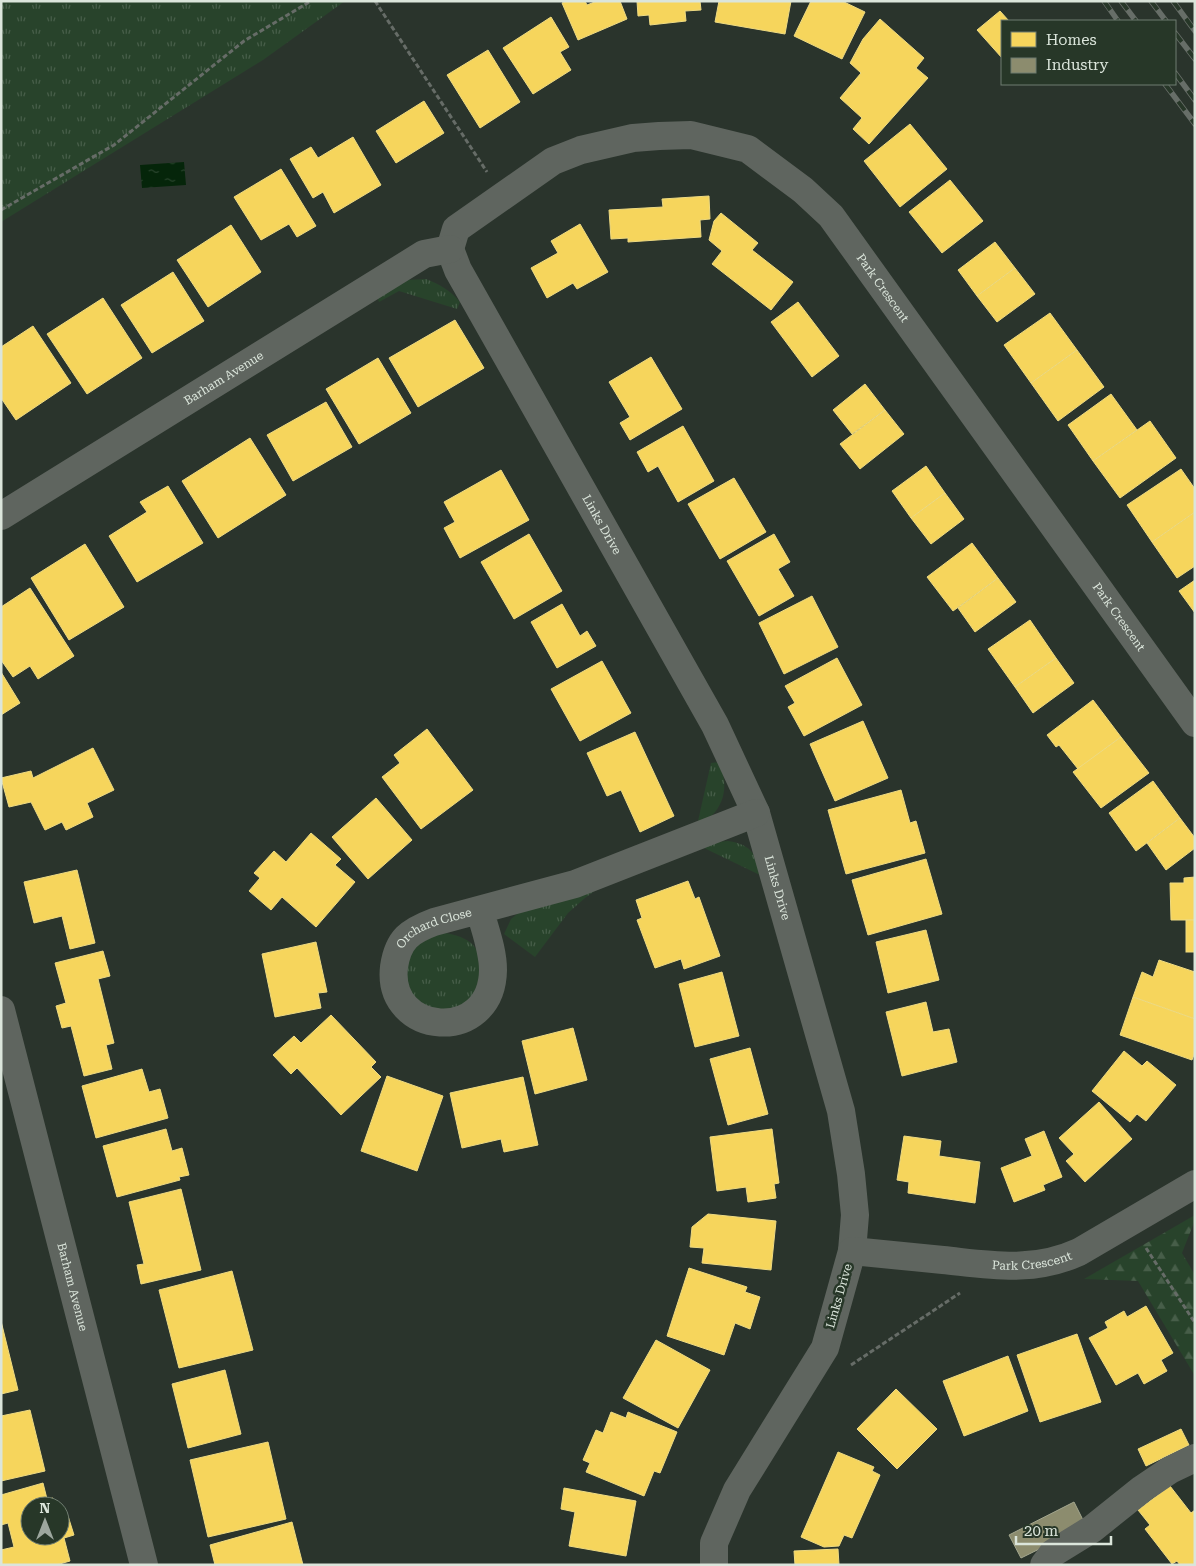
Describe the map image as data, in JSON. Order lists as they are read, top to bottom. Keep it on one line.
{"streets":{"street":["Park Crescent","Barham Avenue","Links Drive","Orchard Close"]},"crossings":[["Park Crescent","Barham Avenue"],["Park Crescent","Links Drive"],["Barham Avenue","Links Drive"],["Links Drive","Orchard Close"]],"legend":["Homes","Industry"],"scale_bar":"20 m","north":"top"}
